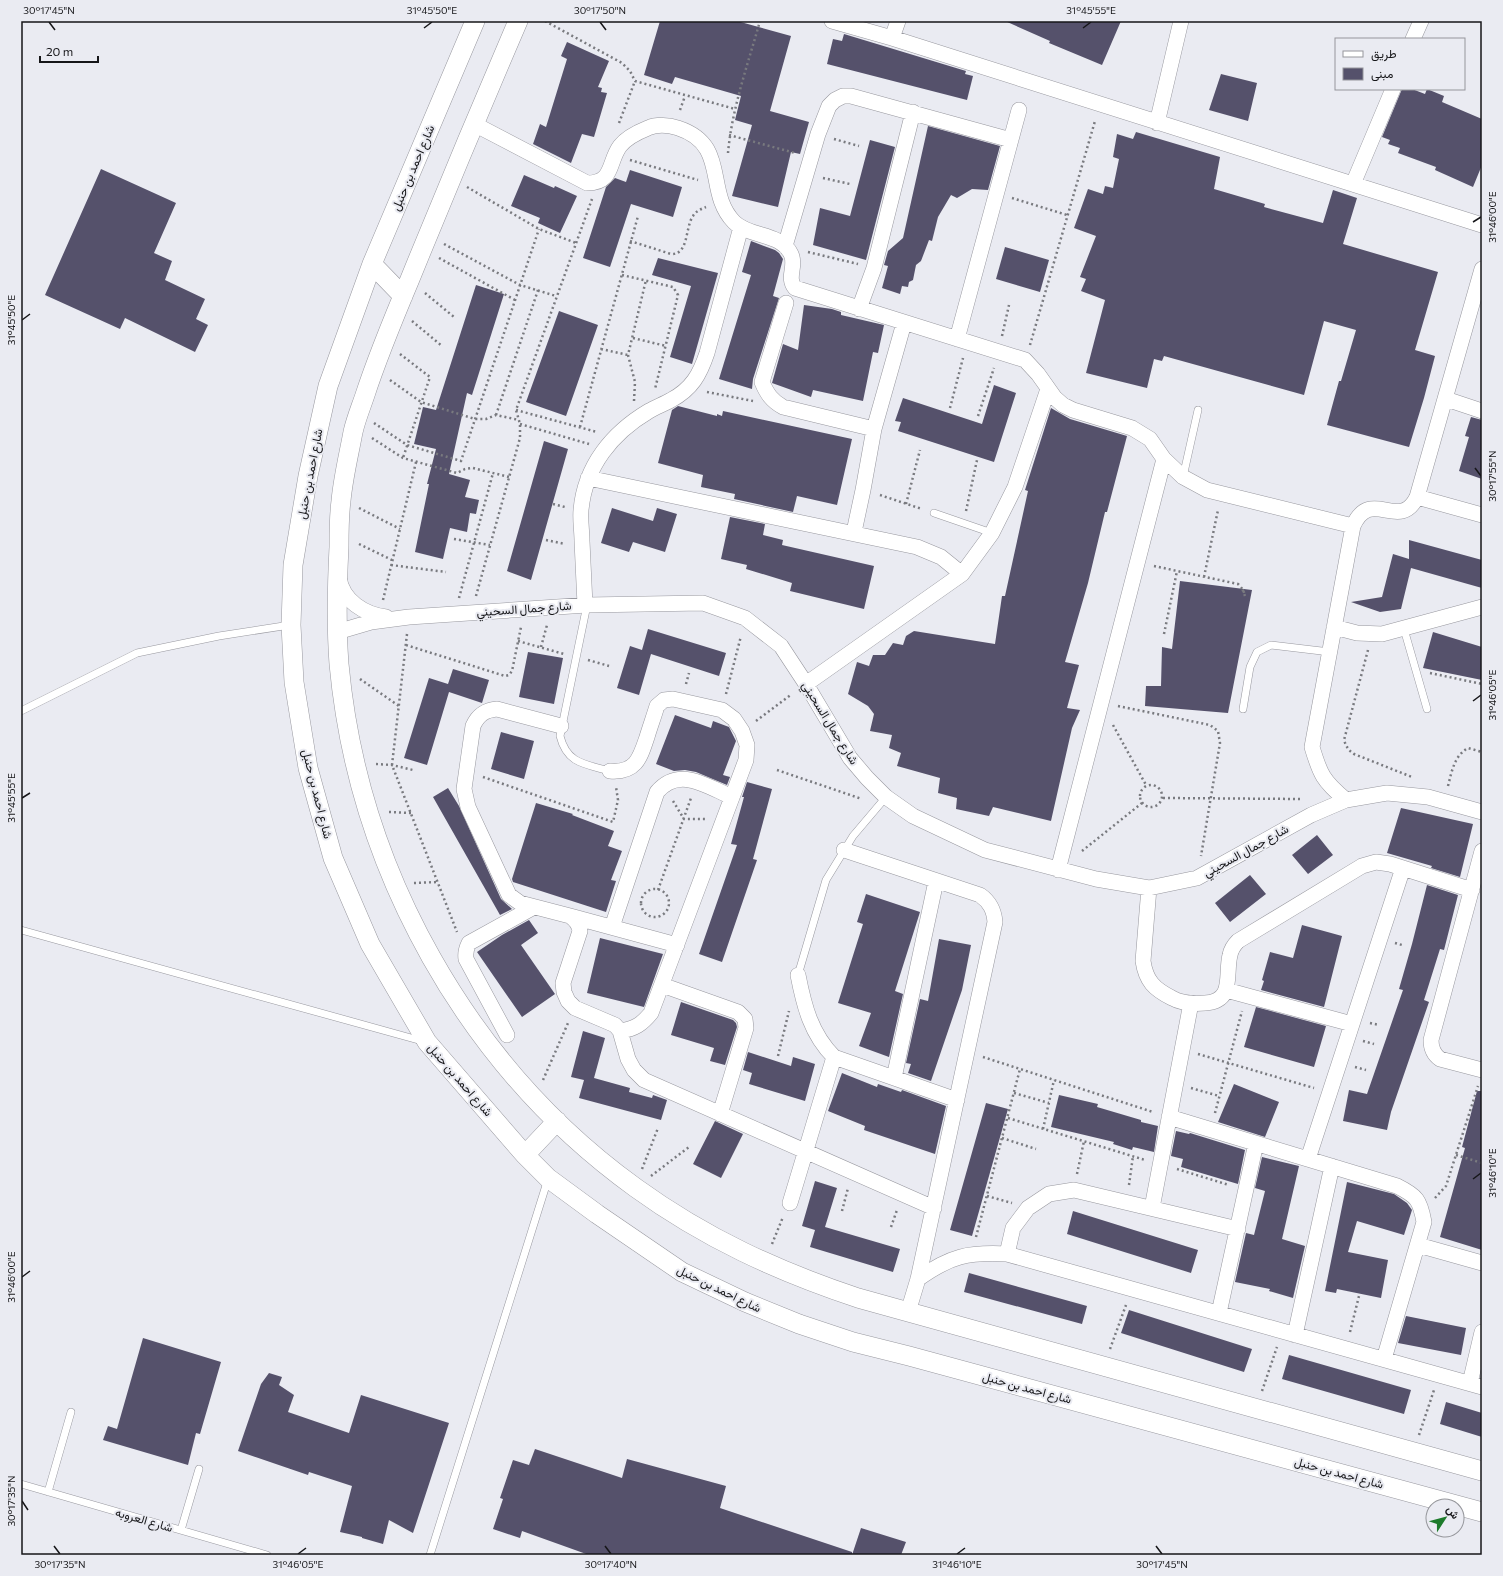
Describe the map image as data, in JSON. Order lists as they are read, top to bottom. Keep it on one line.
{"streets":{"street":["شارع احمد بن حنبل","شارع جمال السحيني"],"lane":["شارع العروبه"]},"legend":["طريق","مبنى"],"scale_bar":"20 m","north":"top right","coordinates":["30°17'45\"N","31°45'50\"E","30°17'50\"N","31°45'55\"E","31°46'00\"E","30°17'55\"N","31°46'05\"E","31°46'10\"E","30°17'35\"N","30°17'40\"N"]}
